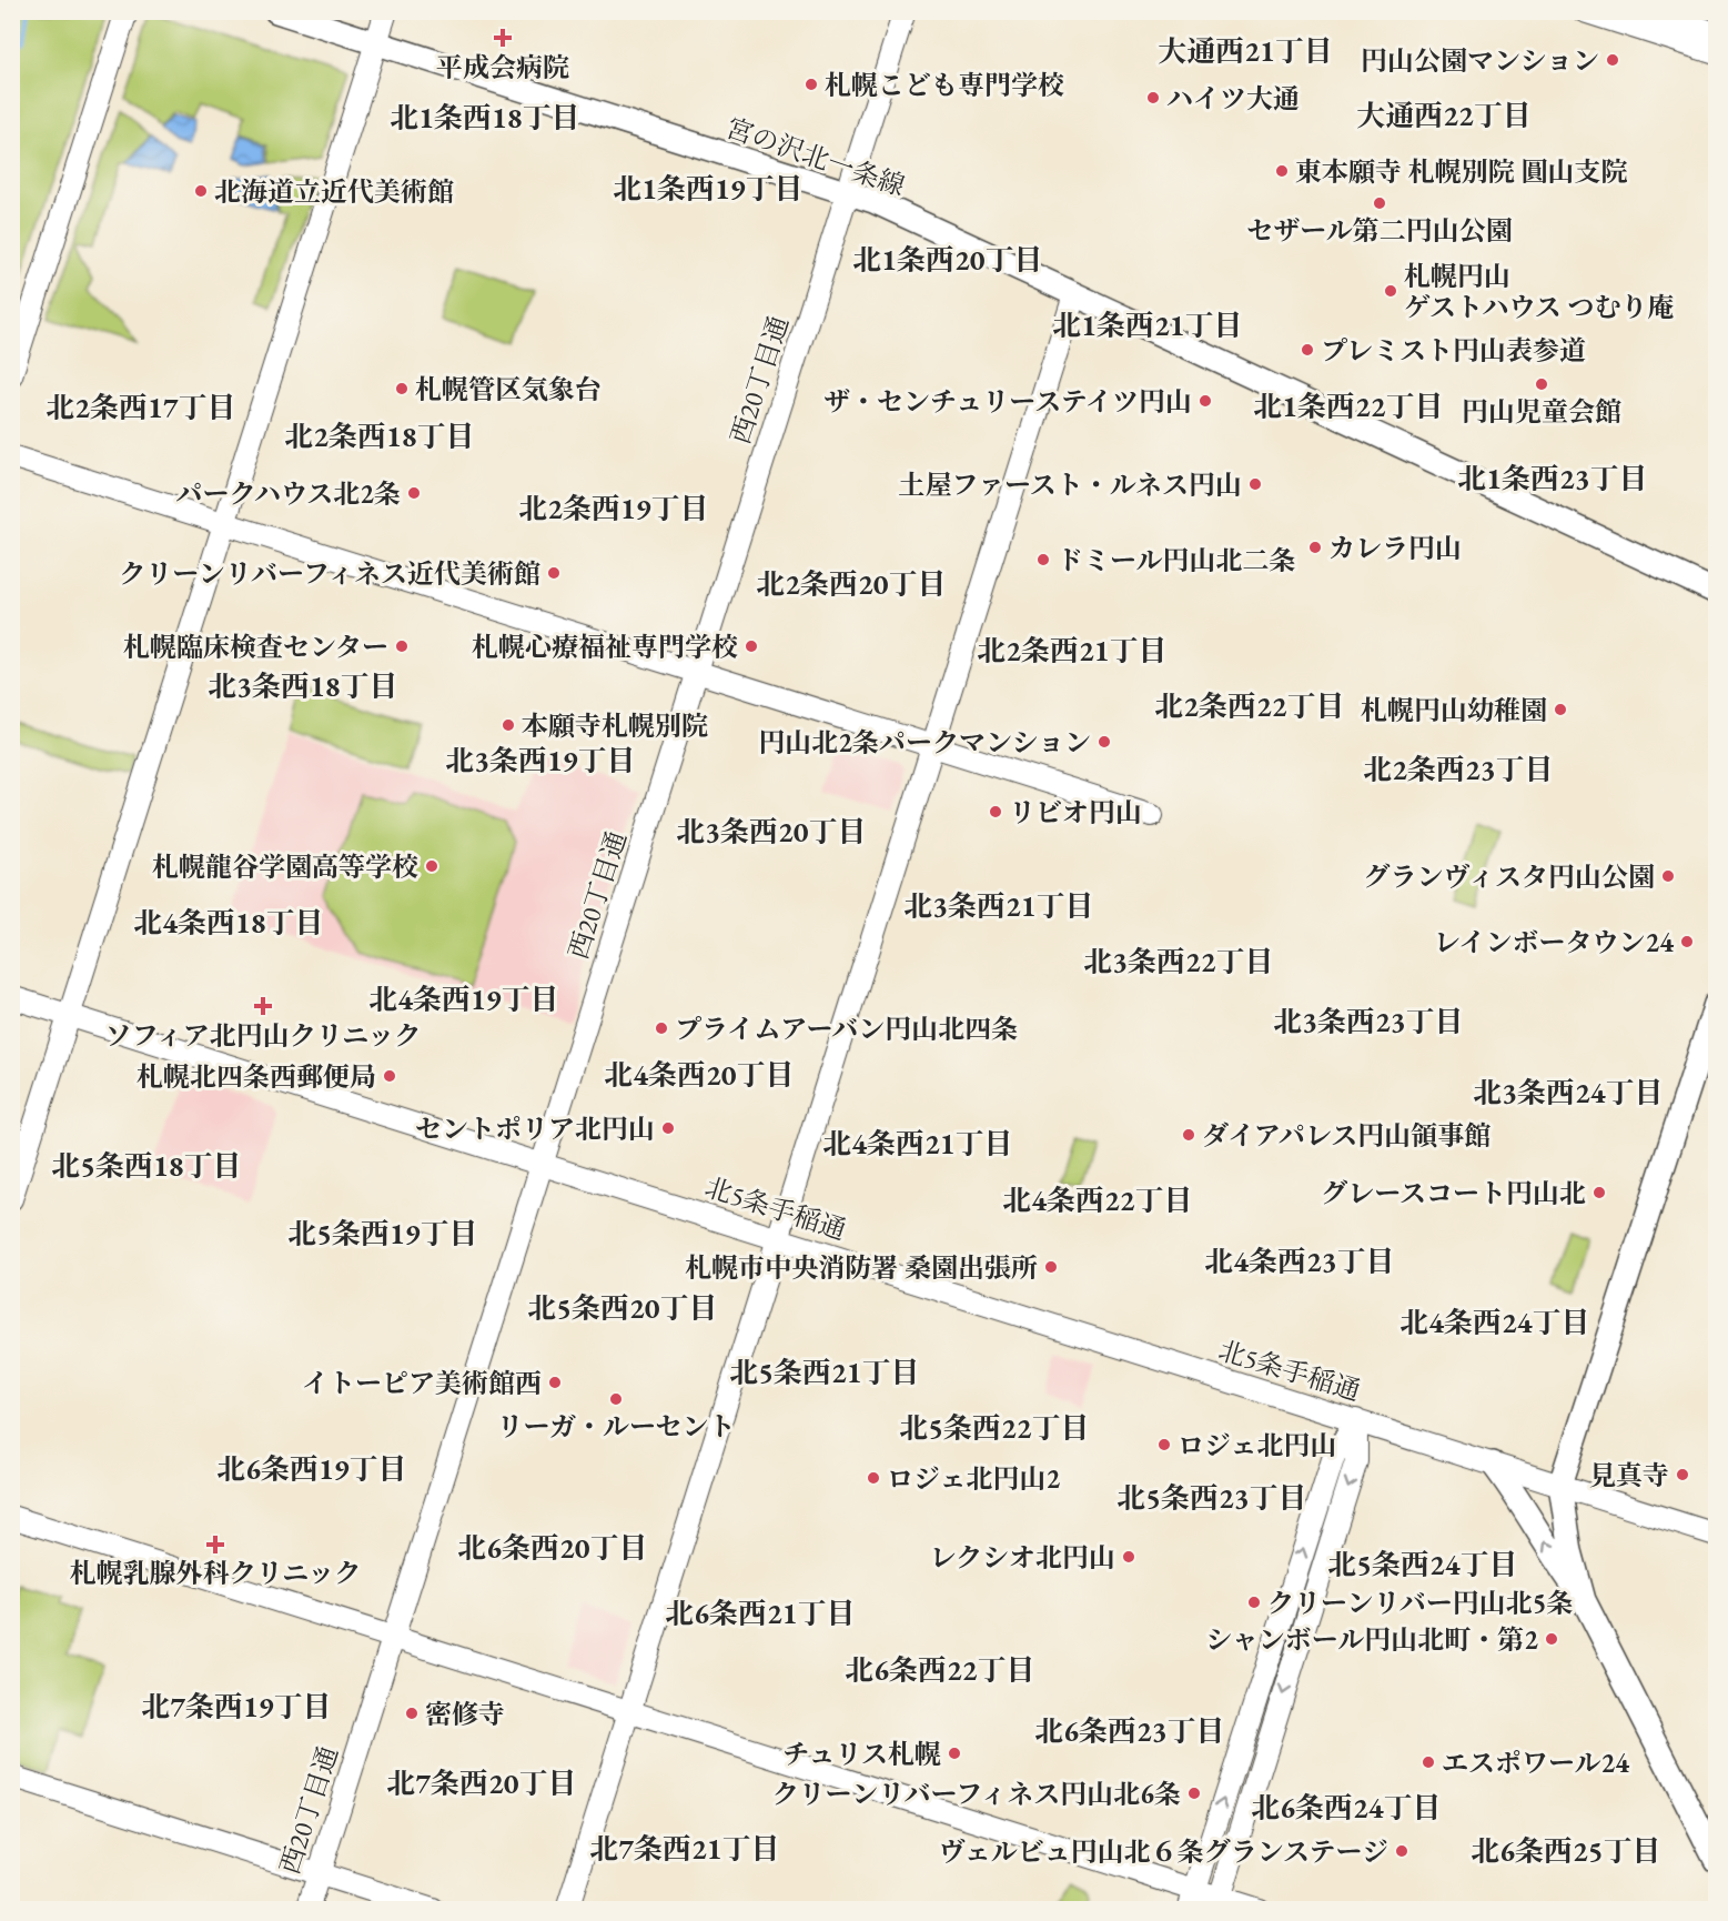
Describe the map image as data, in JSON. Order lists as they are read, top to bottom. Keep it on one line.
{"streets":{"main road":["宮の沢北一条線"],"street":["西20丁目通","北5条手稲通"]},"crossings":[["宮の沢北一条線","西20丁目通"],["西20丁目通","北5条手稲通"]],"districts":["大通西21丁目","大通西22丁目","北1条西18丁目","北1条西19丁目","北1条西20丁目","北1条西21丁目","北1条西22丁目","北2条西17丁目","北2条西18丁目","北1条西23丁目","北2条西19丁目","北2条西20丁目","北2条西21丁目","北3条西18丁目","北2条西22丁目","北3条西19丁目","北2条西23丁目","北3条西20丁目","北3条西21丁目","北4条西18丁目","北3条西22丁目","北4条西19丁目","北3条西23丁目","北4条西20丁目","北3条西24丁目","北4条西21丁目","北5条西18丁目","北4条西22丁目","北5条西19丁目","北4条西23丁目","北5条西20丁目","北4条西24丁目","北5条西21丁目","北5条西22丁目","北6条西19丁目","北5条西23丁目","北6条西20丁目","北5条西24丁目","北6条西21丁目","北6条西22丁目","北7条西19丁目","北6条西23丁目","北7条西20丁目","北6条西24丁目","北7条西21丁目","北6条西25丁目"],"places":{"health":["平成会病院","ソフィア北円山クリニック","札幌乳腺外科クリニック"],"other":["円山公園マンション","札幌こども専門学校","ハイツ大通","東本願寺 札幌別院 圓山支院","北海道立近代美術館","セザール第二円山公園","札幌円山 ゲストハウス つむり庵","プレミスト円山表参道","円山児童会館","札幌管区気象台","ザ・センチュリーステイツ円山","土屋ファースト・ルネス円山","パークハウス北2条","カレラ円山","ドミール円山北二条","クリーンリバーフィネス近代美術館","札幌臨床検査センター","札幌心療福祉専門学校","札幌円山幼稚園","本願寺札幌別院","円山北2条パークマンション","リビオ円山","札幌龍谷学園高等学校","グランヴィスタ円山公園","レインボータウン24","プライムアーバン円山北四条","札幌北四条西郵便局","セントポリア北円山","ダイアパレス円山領事館","グレースコート円山北","札幌市中央消防署 桑園出張所","イトーピア美術館西","リーガ・ルーセント","ロジェ北円山","見真寺","ロジェ北円山2","レクシオ北円山","クリーンリバー円山北5条","シャンボール円山北町・第2","密修寺","チュリス札幌","エスポワール24","クリーンリバーフィネス円山北6条","ヴェルビュ円山北６条グランステージ"]}}
